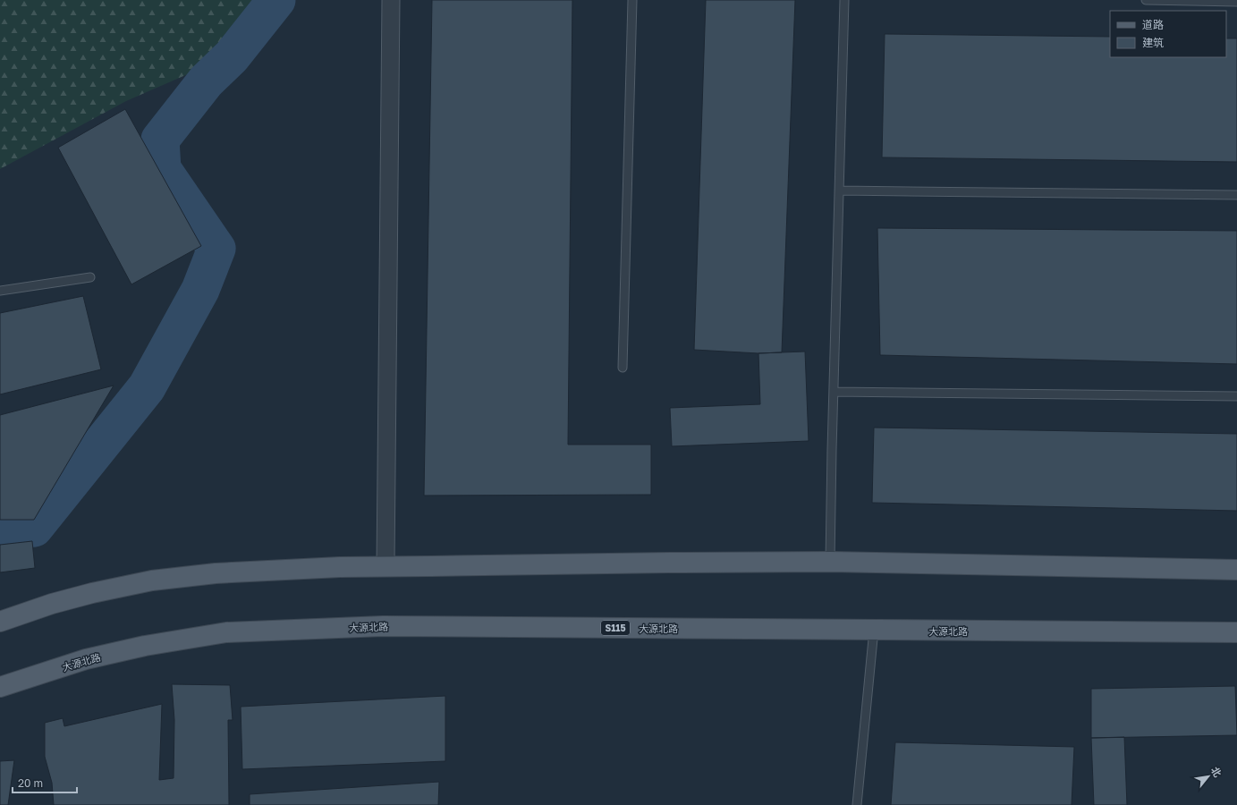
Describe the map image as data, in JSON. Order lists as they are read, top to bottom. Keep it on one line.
{"streets":{"main road":["大源北路","S115"]},"legend":["道路","建筑"],"scale_bar":"20 m","north":"top right"}
